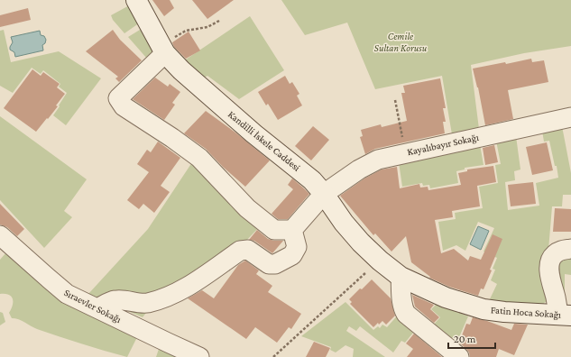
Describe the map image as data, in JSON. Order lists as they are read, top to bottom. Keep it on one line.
{"streets":{"street":["Kandilli İskele Caddesi","Kayalıbayır Sokağı","Sıraevler Sokağı","Fatin Hoca Sokağı"]},"crossings":[["Kandilli İskele Caddesi","Kayalıbayır Sokağı"],["Kandilli İskele Caddesi","Fatin Hoca Sokağı"]],"parks":["Cemile Sultan Korusu"],"scale_bar":"20 m"}
